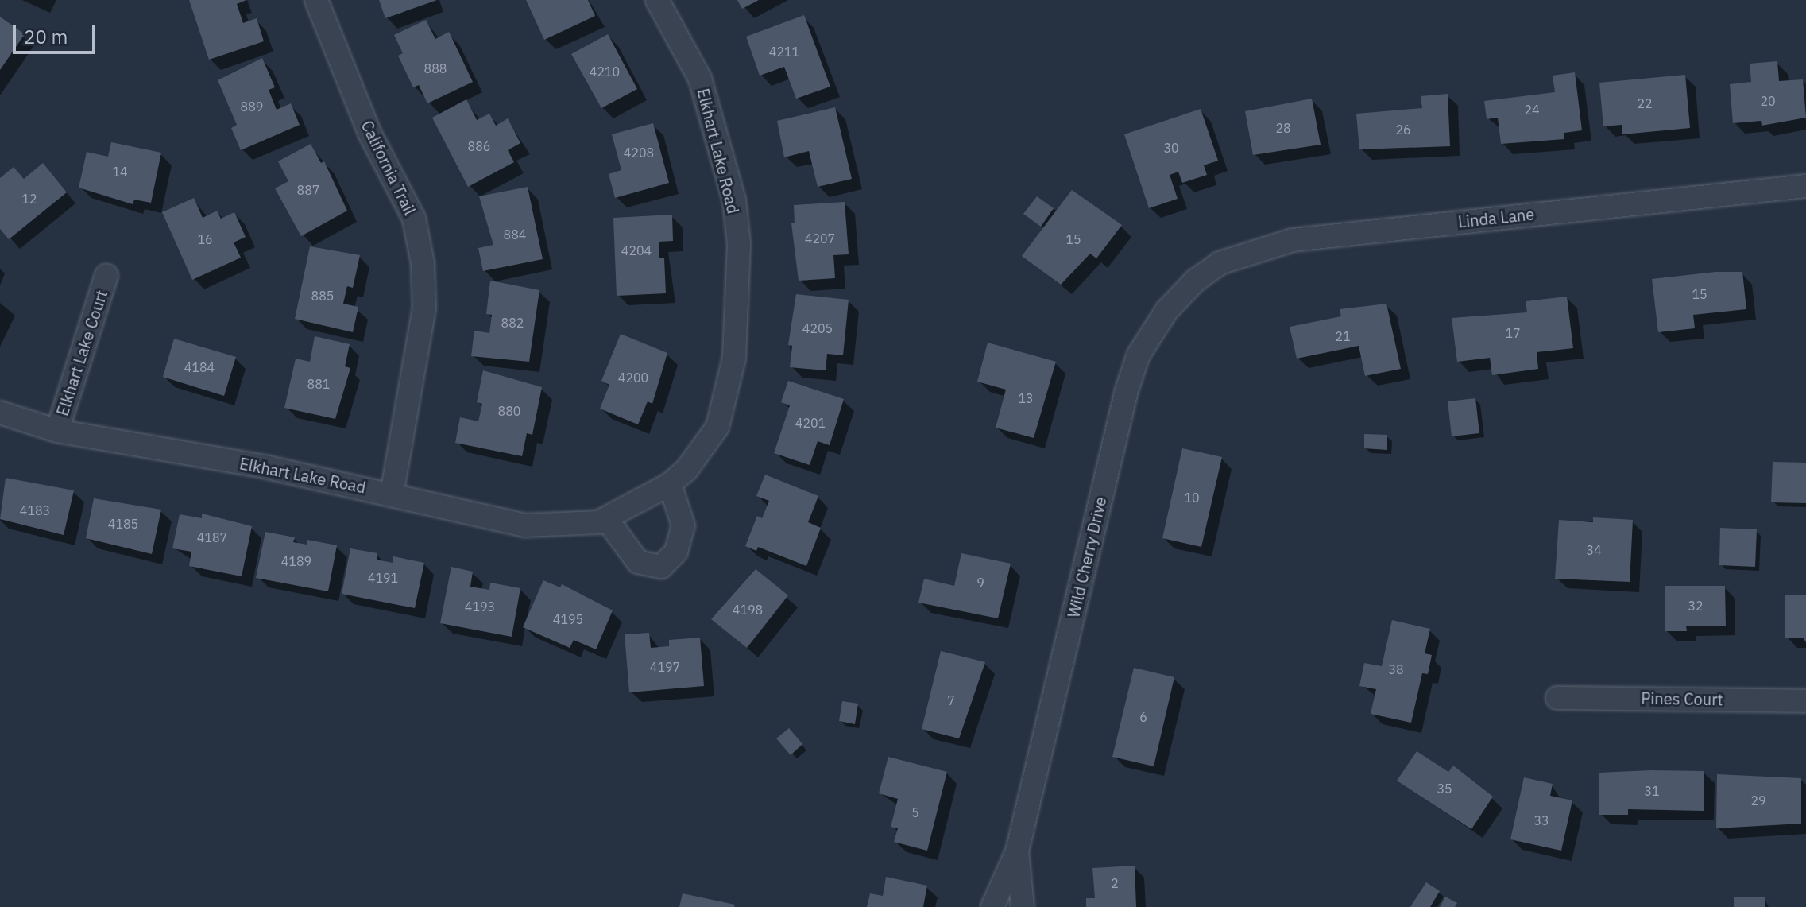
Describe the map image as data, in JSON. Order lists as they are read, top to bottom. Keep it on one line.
{"streets":{"street":["Elkhart Lake Road","California Trail","Linda Lane","Elkhart Lake Court","Wild Cherry Drive","Pines Court"]},"crossings":[["Elkhart Lake Road","California Trail"],["Elkhart Lake Road","Elkhart Lake Court"],["Linda Lane","Wild Cherry Drive"]],"house_numbers":["4211","888","4210","20","22","889","24","28","26","886","30","4208","14","887","12","884","4207","16","15","4204","15","885","882","4205","17","21","4184","4200","881","13","880","4201","10","4183","4185","4187","34","4189","4191","9","32","4193","4198","4195","4197","38","7","6","35","31","29","5","33","2"],"scale_bar":"20 m"}
